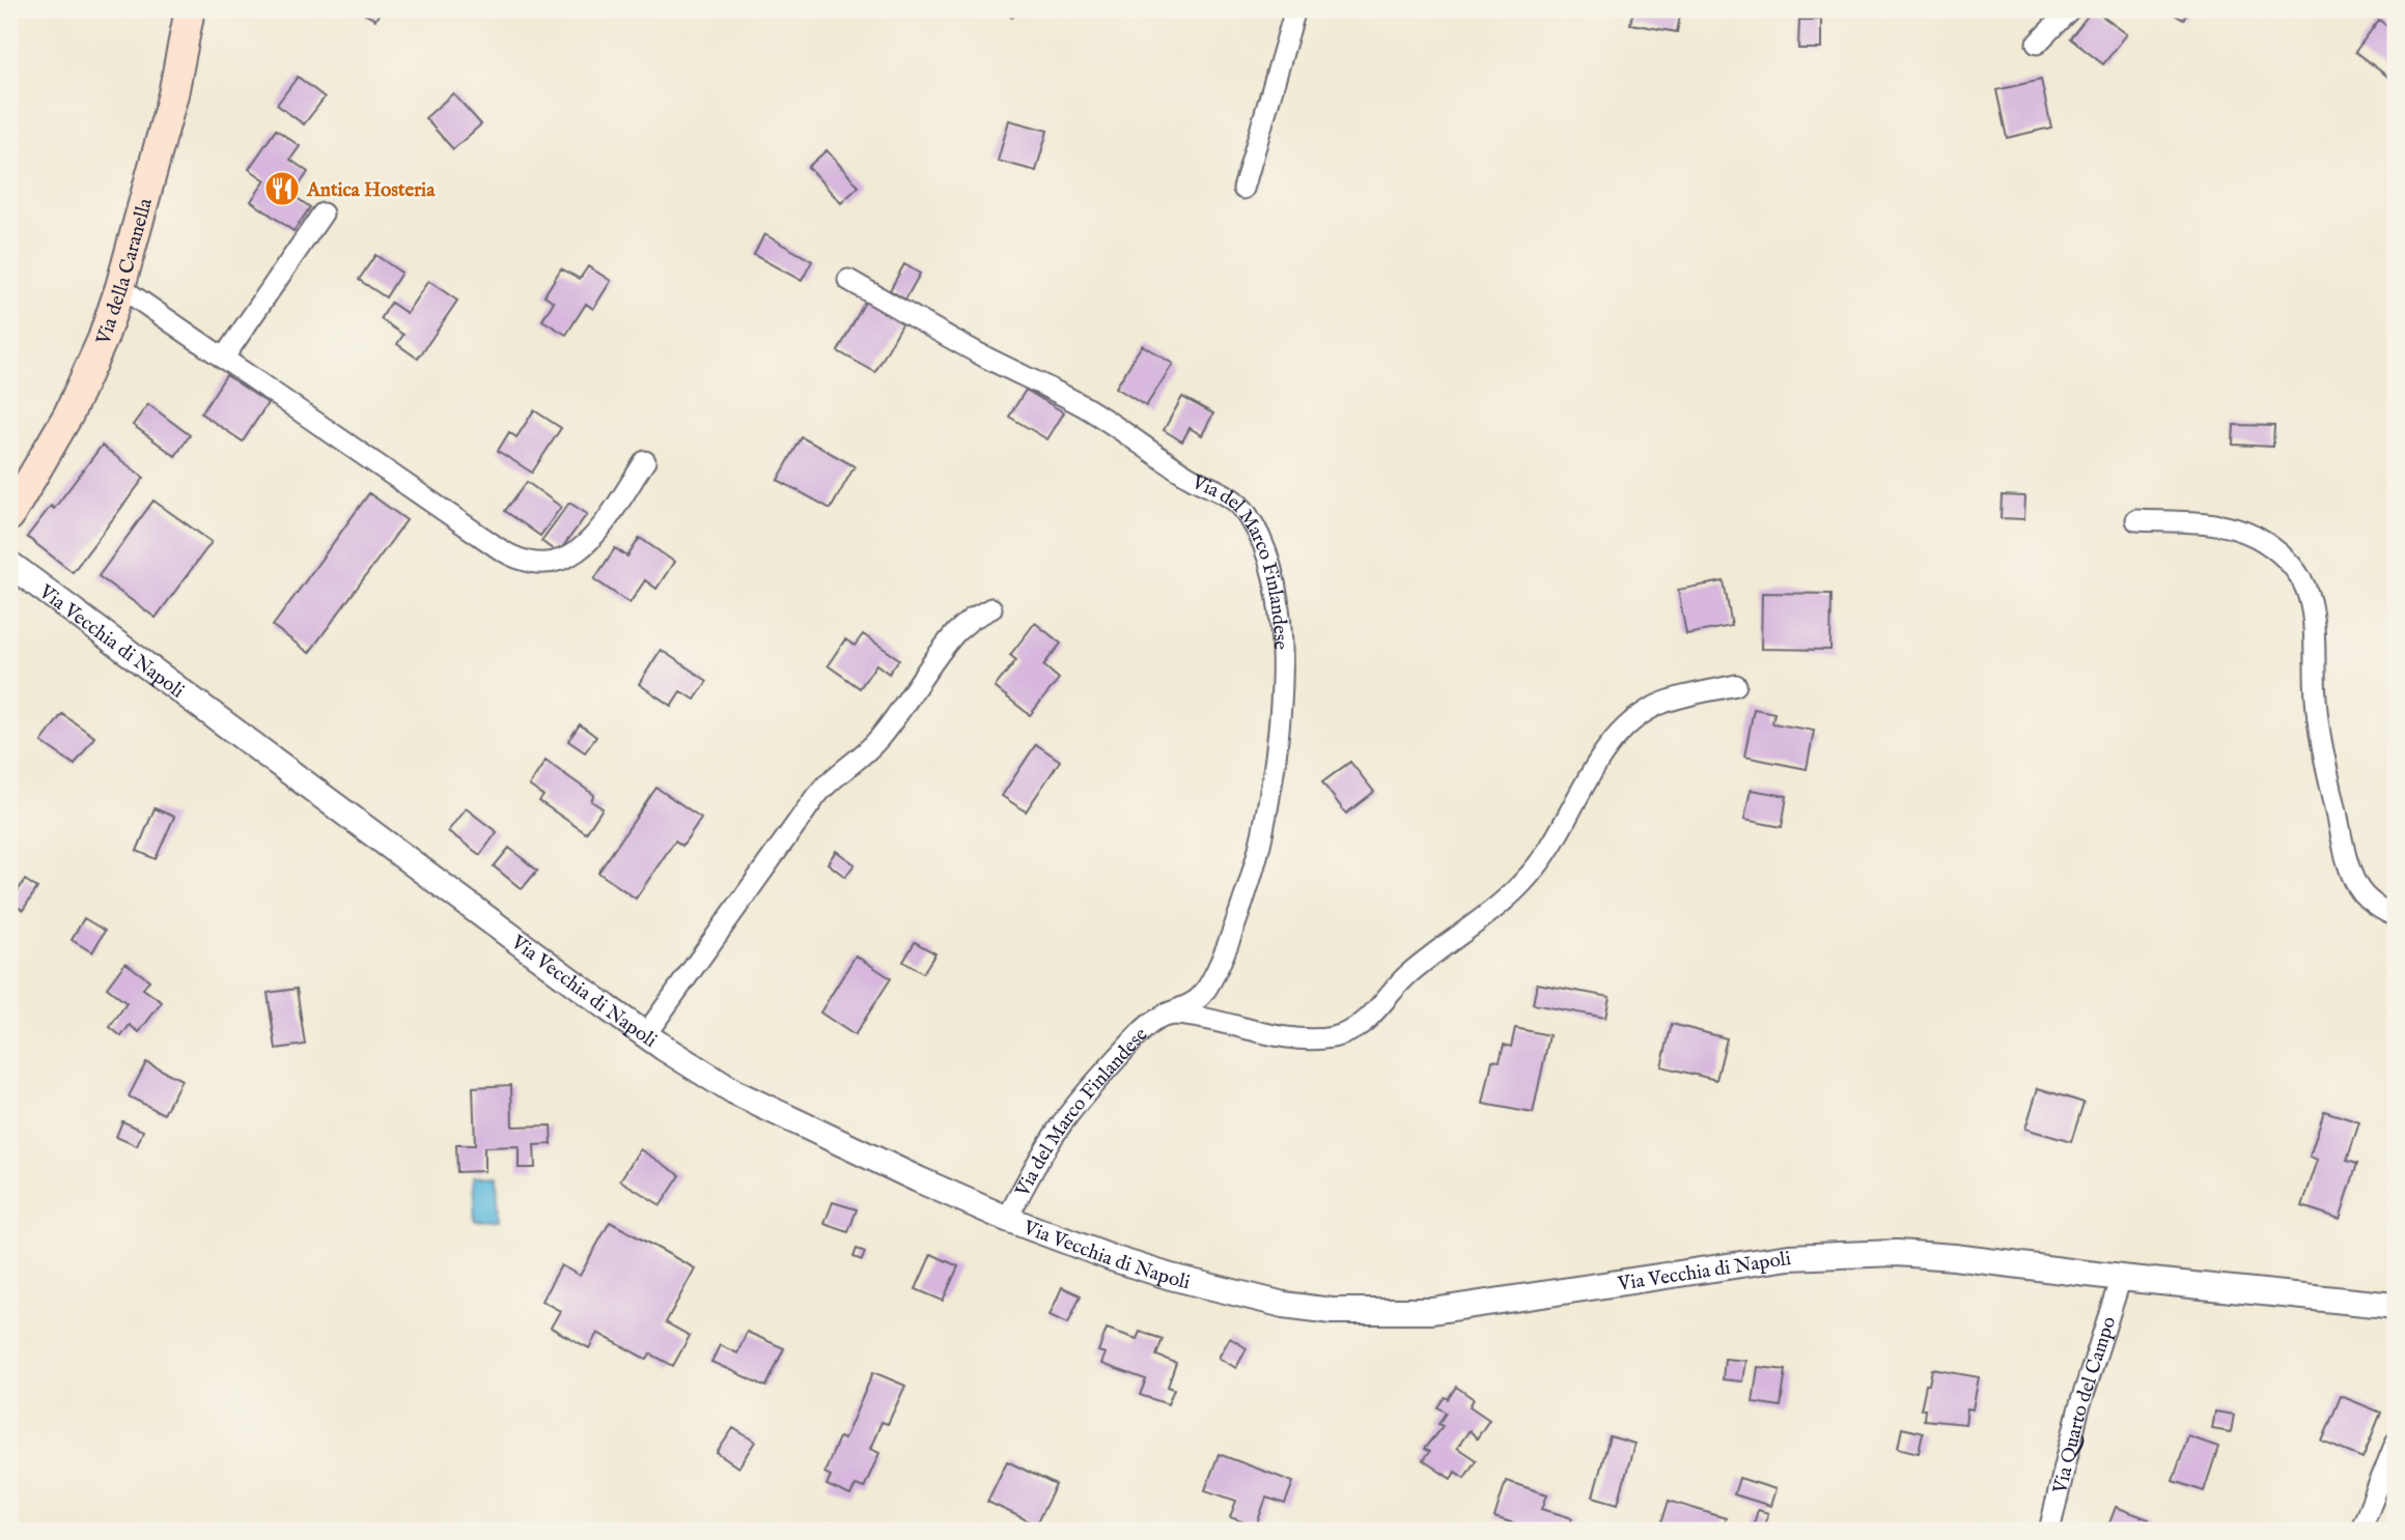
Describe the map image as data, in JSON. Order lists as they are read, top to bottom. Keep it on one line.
{"streets":{"main road":["Via della Caranella"],"street":["Via del Marco Finlandese","Via Vecchia di Napoli","Via Quarto del Campo"]},"crossings":[["Via del Marco Finlandese","Via Vecchia di Napoli"],["Via Vecchia di Napoli","Via Quarto del Campo"]],"places":{"restaurant":["Antica Hosteria"]}}
